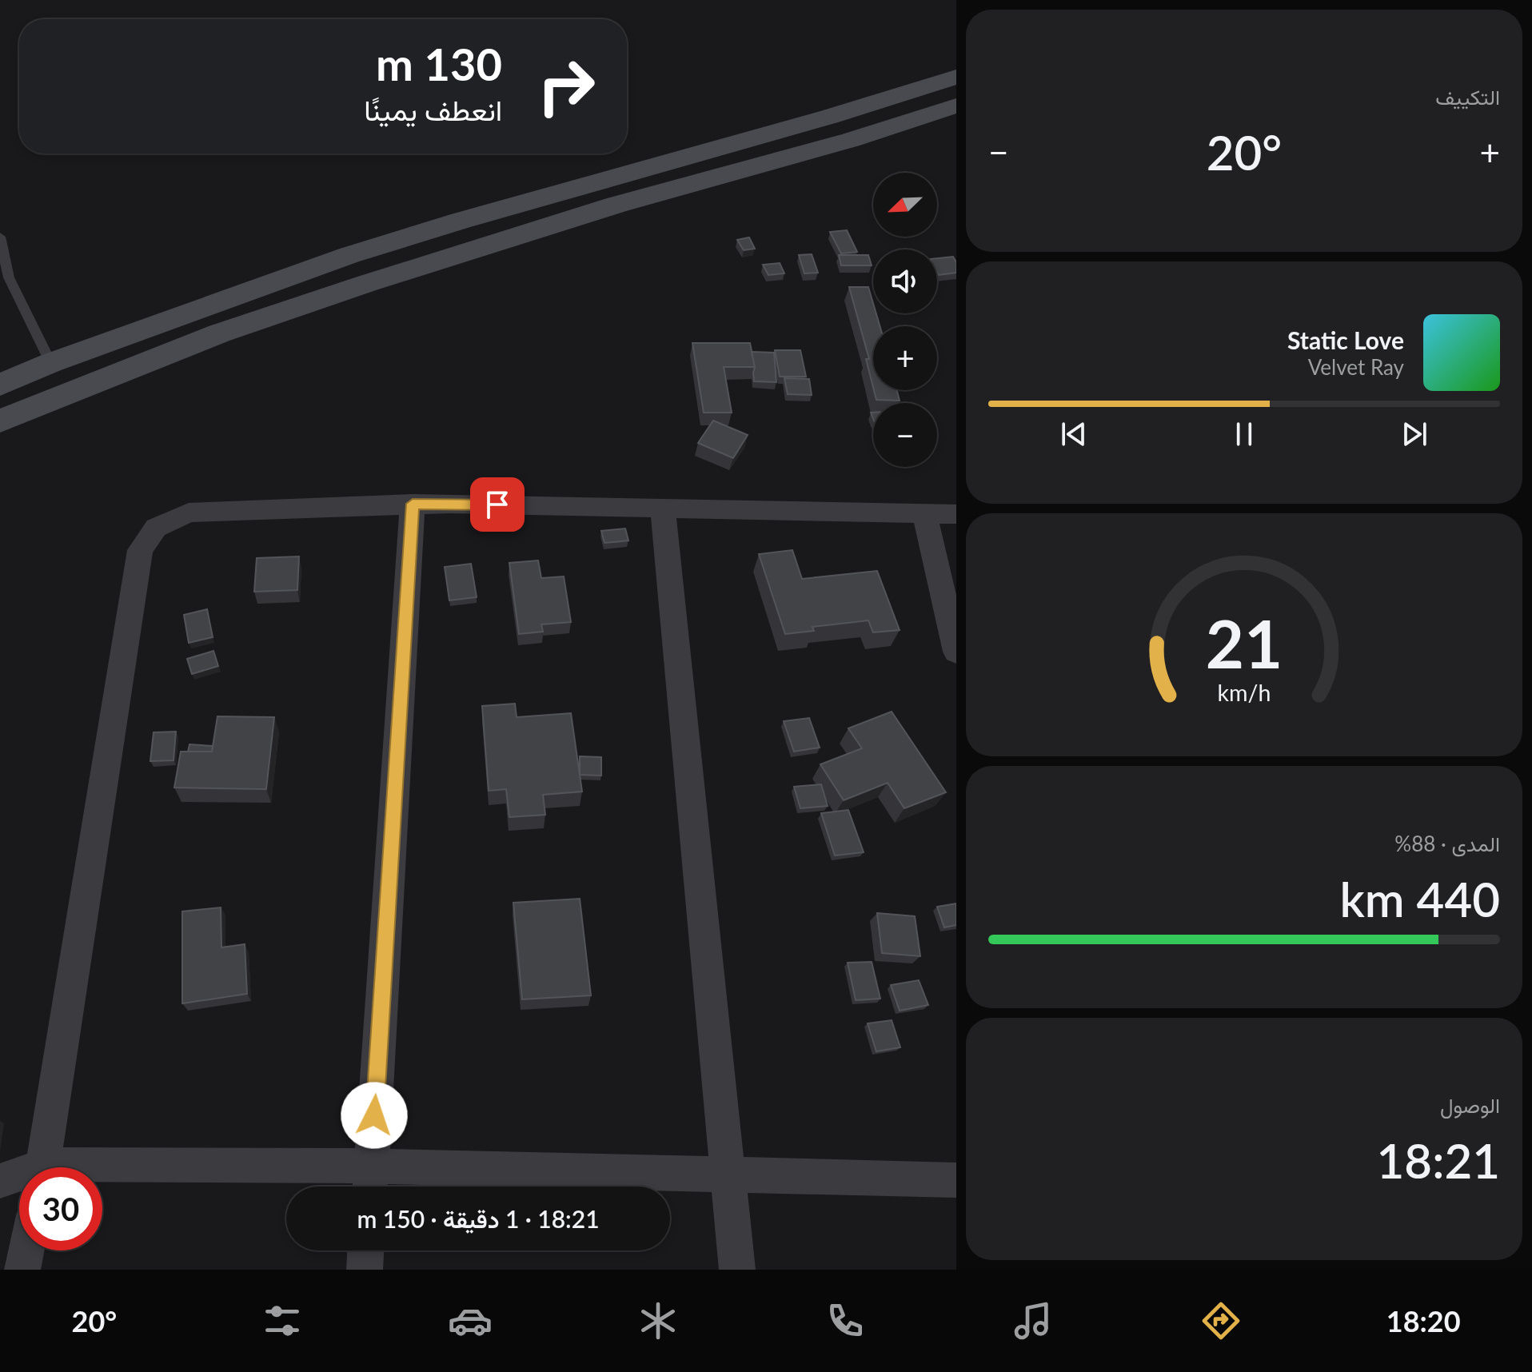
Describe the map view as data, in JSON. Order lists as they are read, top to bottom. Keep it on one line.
{"north":"bottom left","page":{"tile":["التكييف",["المدى · 88%","440 km"],["الوصول","18:21"]],"turn":["130 m","انعطف يمينًا"],"heat":["−","20°","+"],"map_buttons":["+","−"],"song":["Static Love","Velvet Ray"],"limit":"30","trip":"18:21 · 1 دقيقة · 150 m","tabs":["18:20","20°"],"gauge":["21","km/h"]}}
